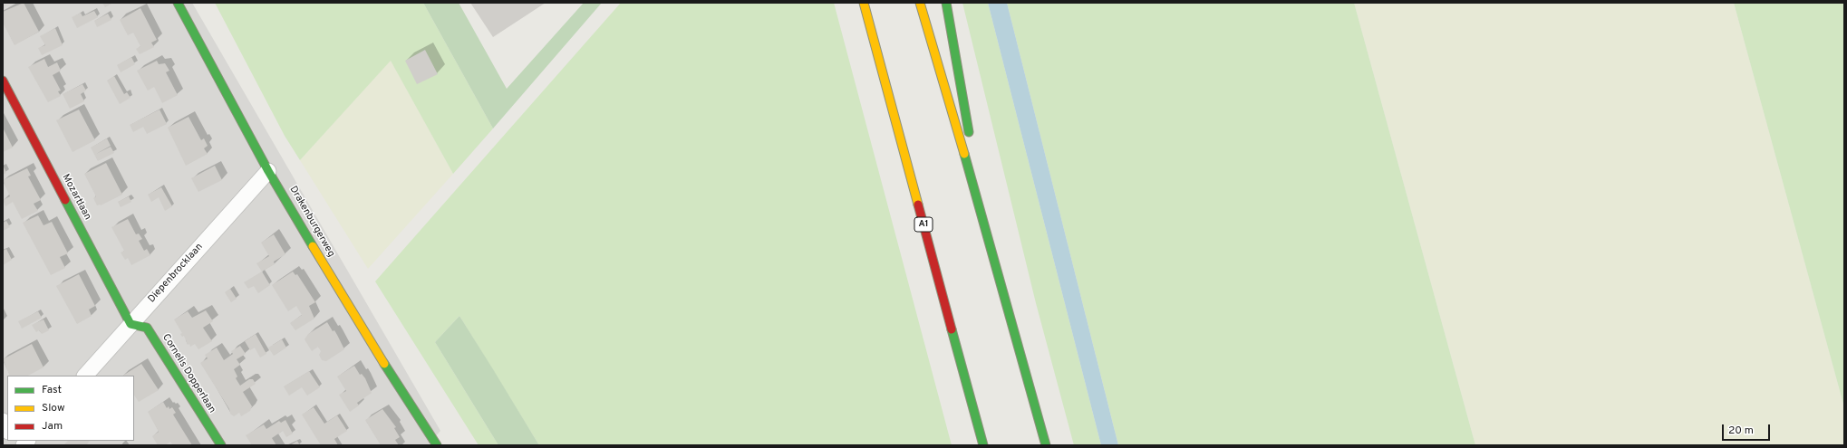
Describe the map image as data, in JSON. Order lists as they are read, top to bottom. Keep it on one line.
{"streets":{"main road":["Mozartlaan","Drakenburgerweg","A1","Cornelis Dopperlaan"],"street":["Diepenbrocklaan"]},"crossings":[["Mozartlaan","Diepenbrocklaan"],["Mozartlaan","Cornelis Dopperlaan"],["Drakenburgerweg","Diepenbrocklaan"],["Diepenbrocklaan","Cornelis Dopperlaan"]],"legend":["Fast","Slow","Jam"],"scale_bar":"20 m"}
